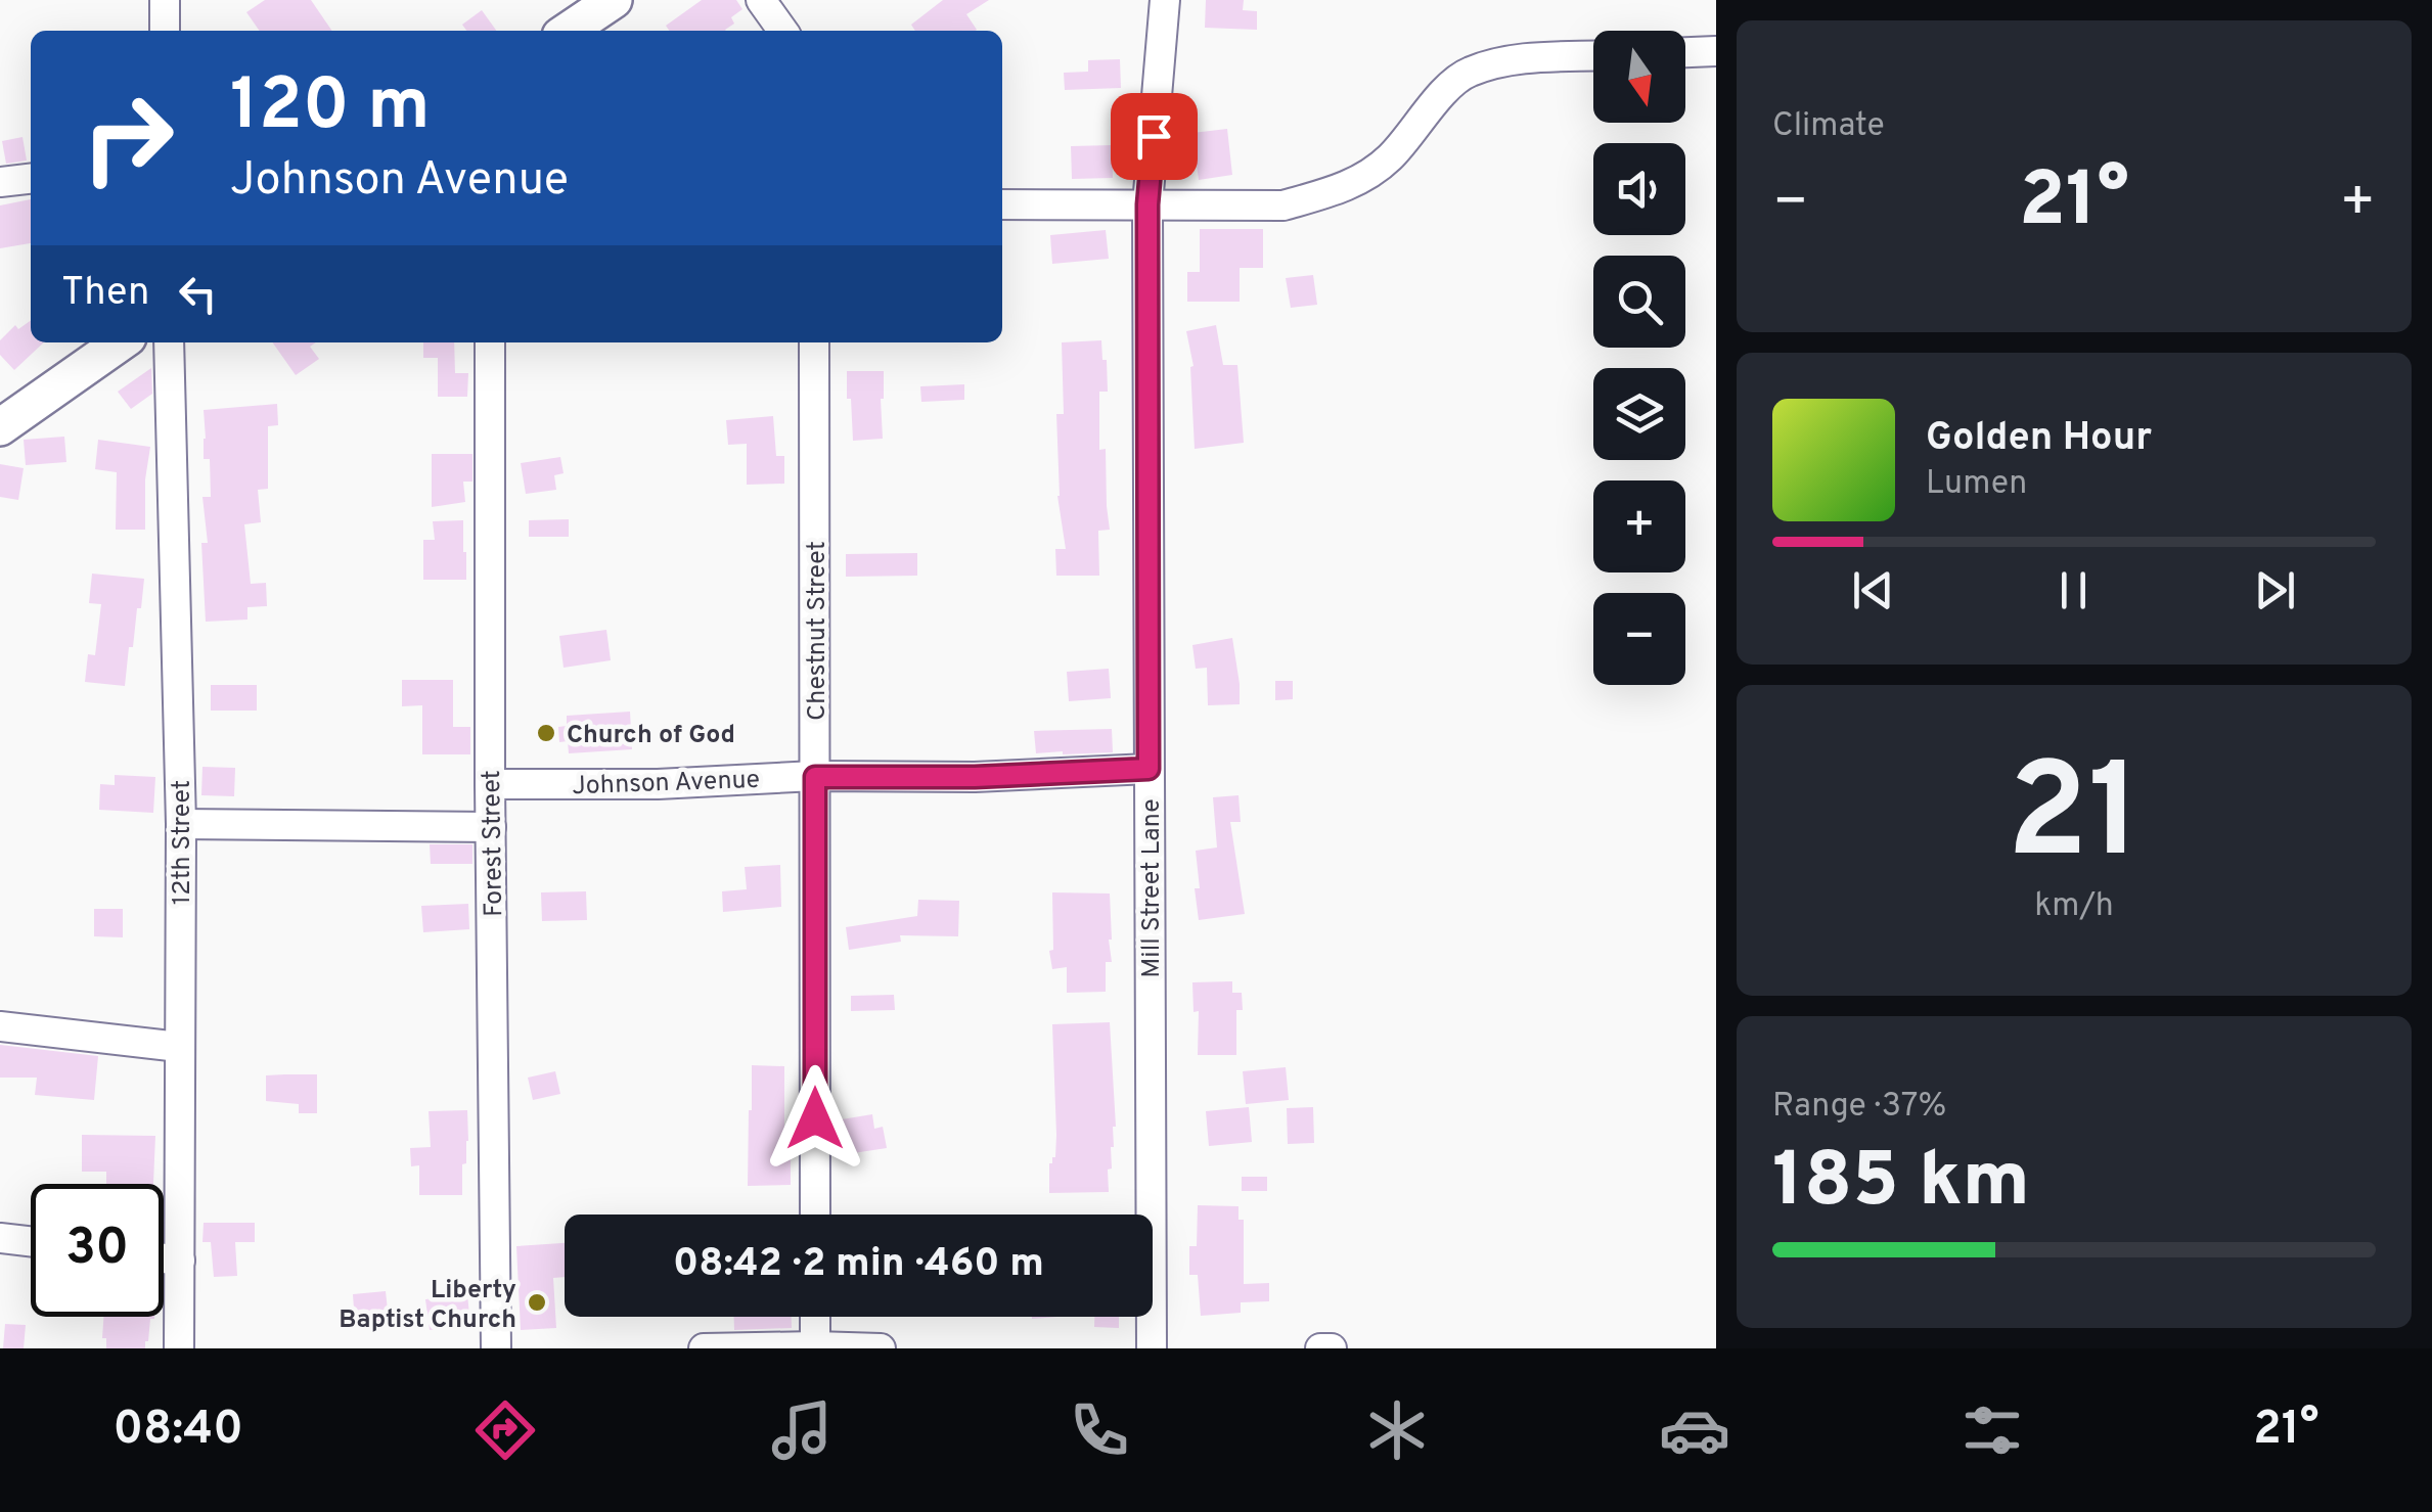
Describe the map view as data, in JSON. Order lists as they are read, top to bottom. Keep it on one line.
{"streets":{"street":["Chestnut Street","Johnson Avenue","12th Street","Forest Street","Mill Street Lane"]},"crossings":[["Chestnut Street","Johnson Avenue"],["Johnson Avenue","Forest Street"],["Johnson Avenue","Mill Street Lane"]],"places":["Church of God","Liberty Baptist Church"],"north":"bottom","page":{"tile":["Climate",["21","km/h"],["Range · 37%","185 km"]],"map_buttons":["+","−"],"turn":["120 m","Johnson Avenue"],"heat":["−","21°","+"],"then":"Then","song":["Golden Hour","Lumen"],"limit":"30","trip":"08:42 · 2 min · 460 m","tabs":["08:40","21°"]}}
